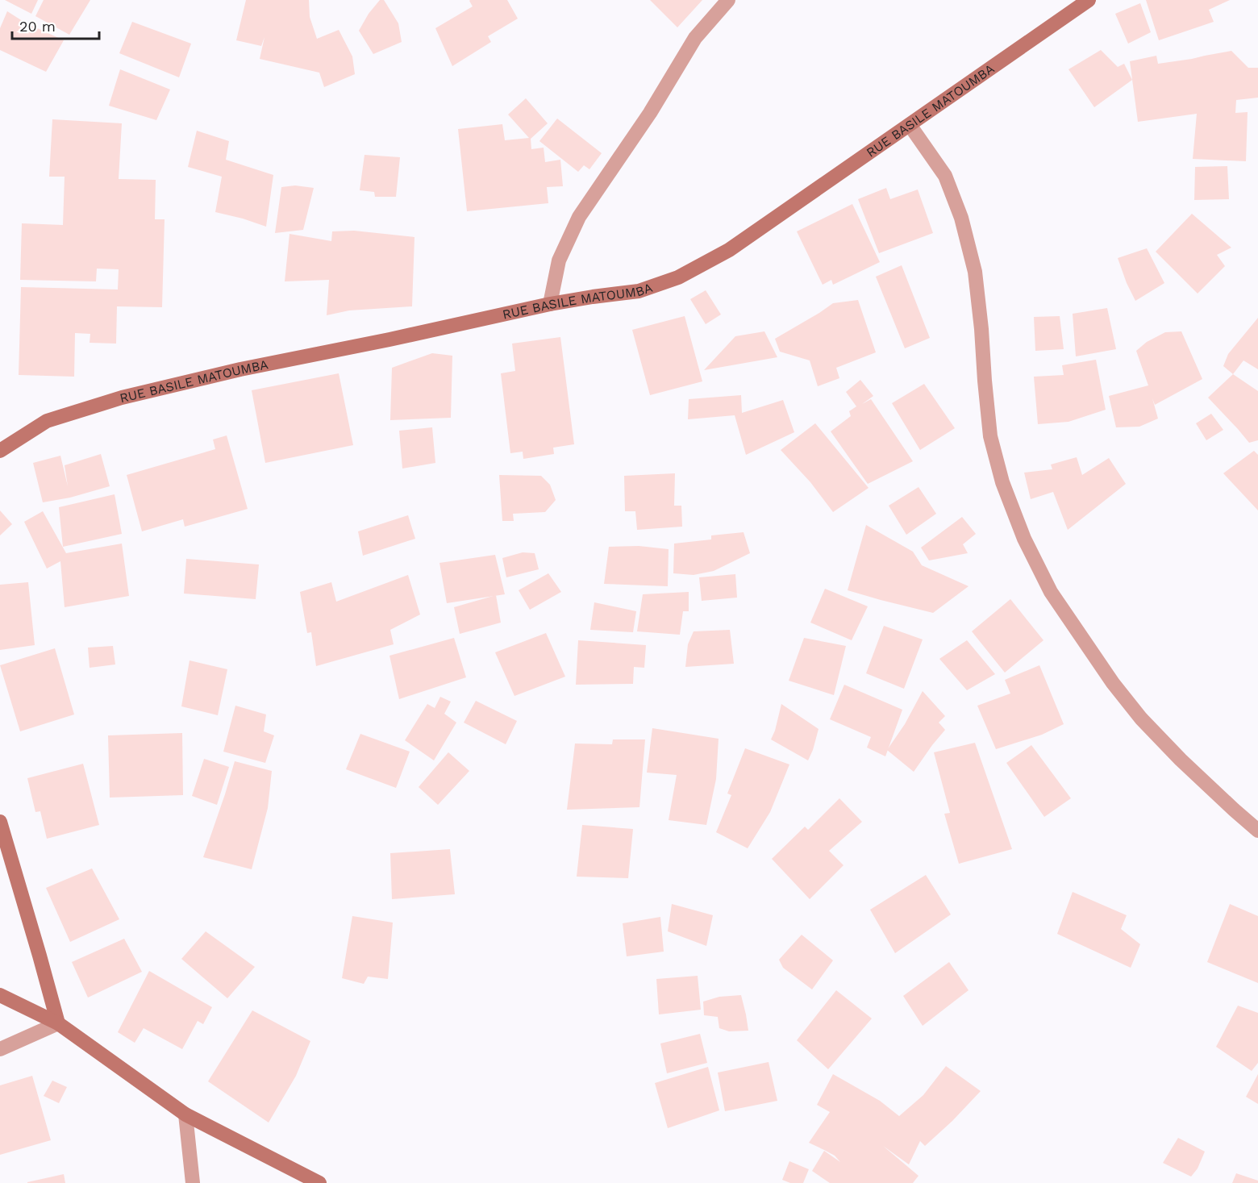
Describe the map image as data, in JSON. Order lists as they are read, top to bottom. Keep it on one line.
{"streets":{"street":["RUE BASILE MATOUMBA"]},"scale_bar":"20 m"}
